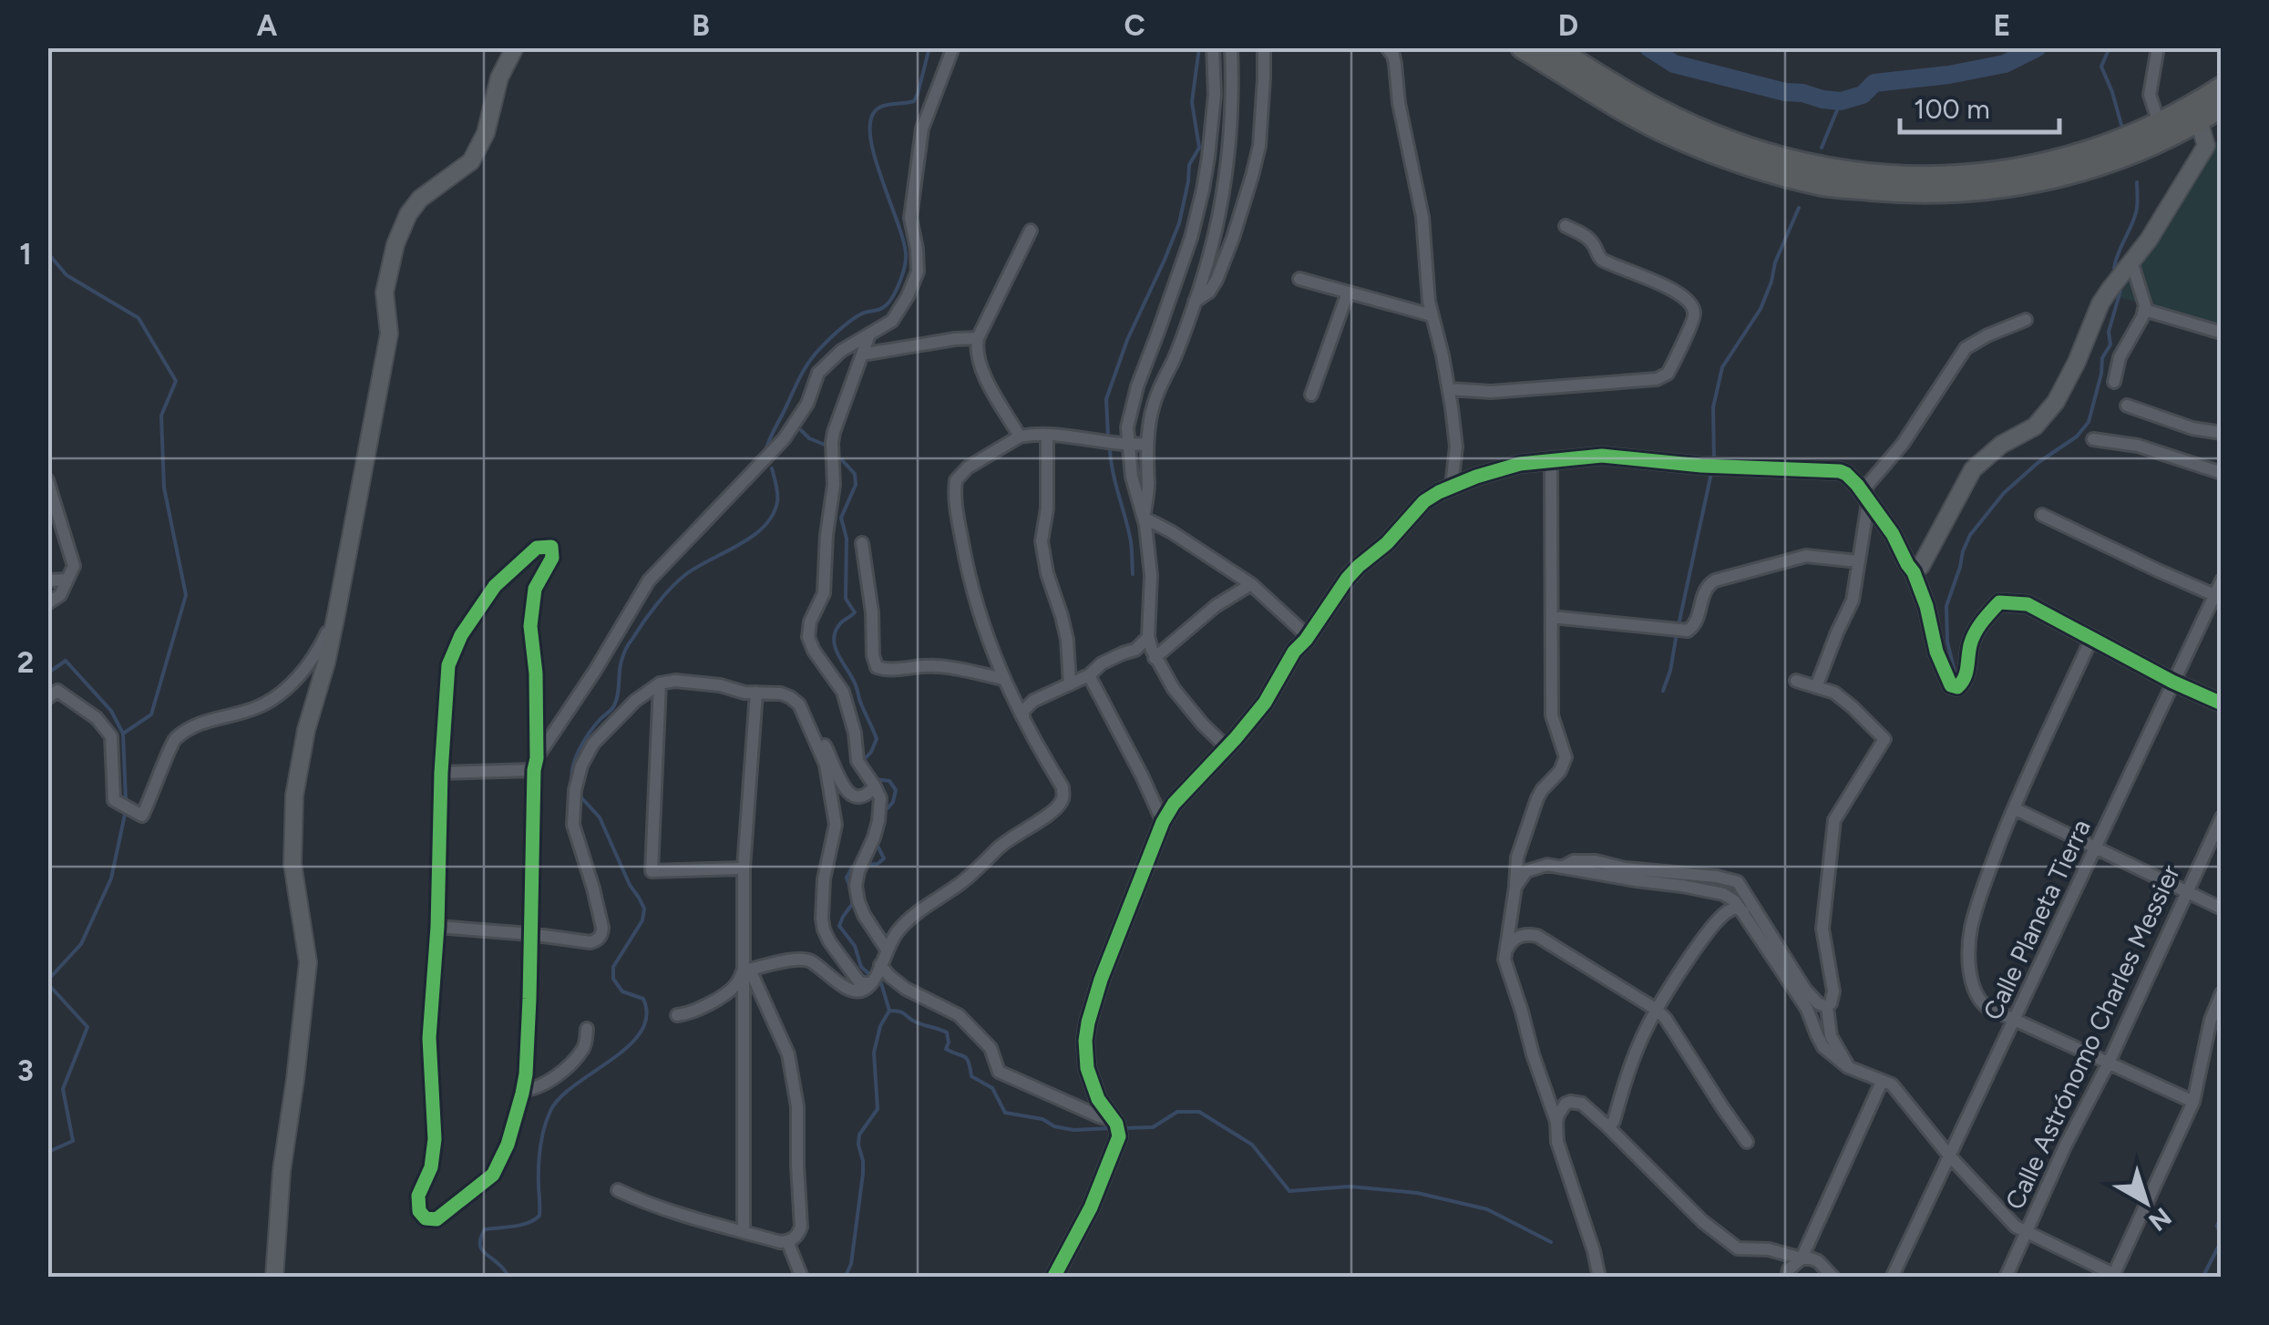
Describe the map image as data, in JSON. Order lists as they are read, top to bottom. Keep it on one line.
{"streets":{"street":["Calle Planeta Tierra","Calle Astrónomo Charles Messier"]},"scale_bar":"100 m","north":"bottom right","grid":{"columns":["A","B","C","D","E"],"rows":["1","2","3"]}}
